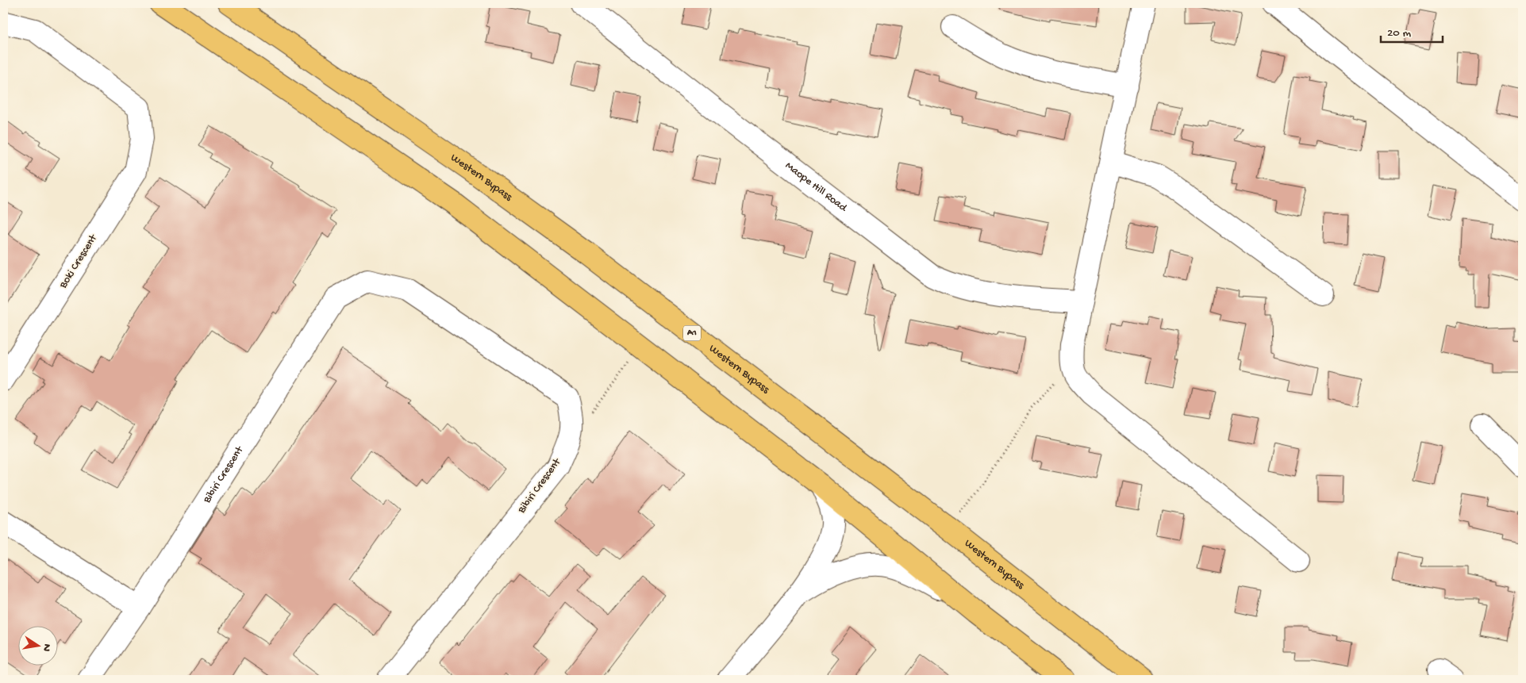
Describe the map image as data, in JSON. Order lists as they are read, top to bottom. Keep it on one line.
{"streets":{"highway":["Western Bypass","A1"],"street":["Maope Hill Road","Boki Crescent","Bibiri Crescent"]},"scale_bar":"20 m","north":"right"}
